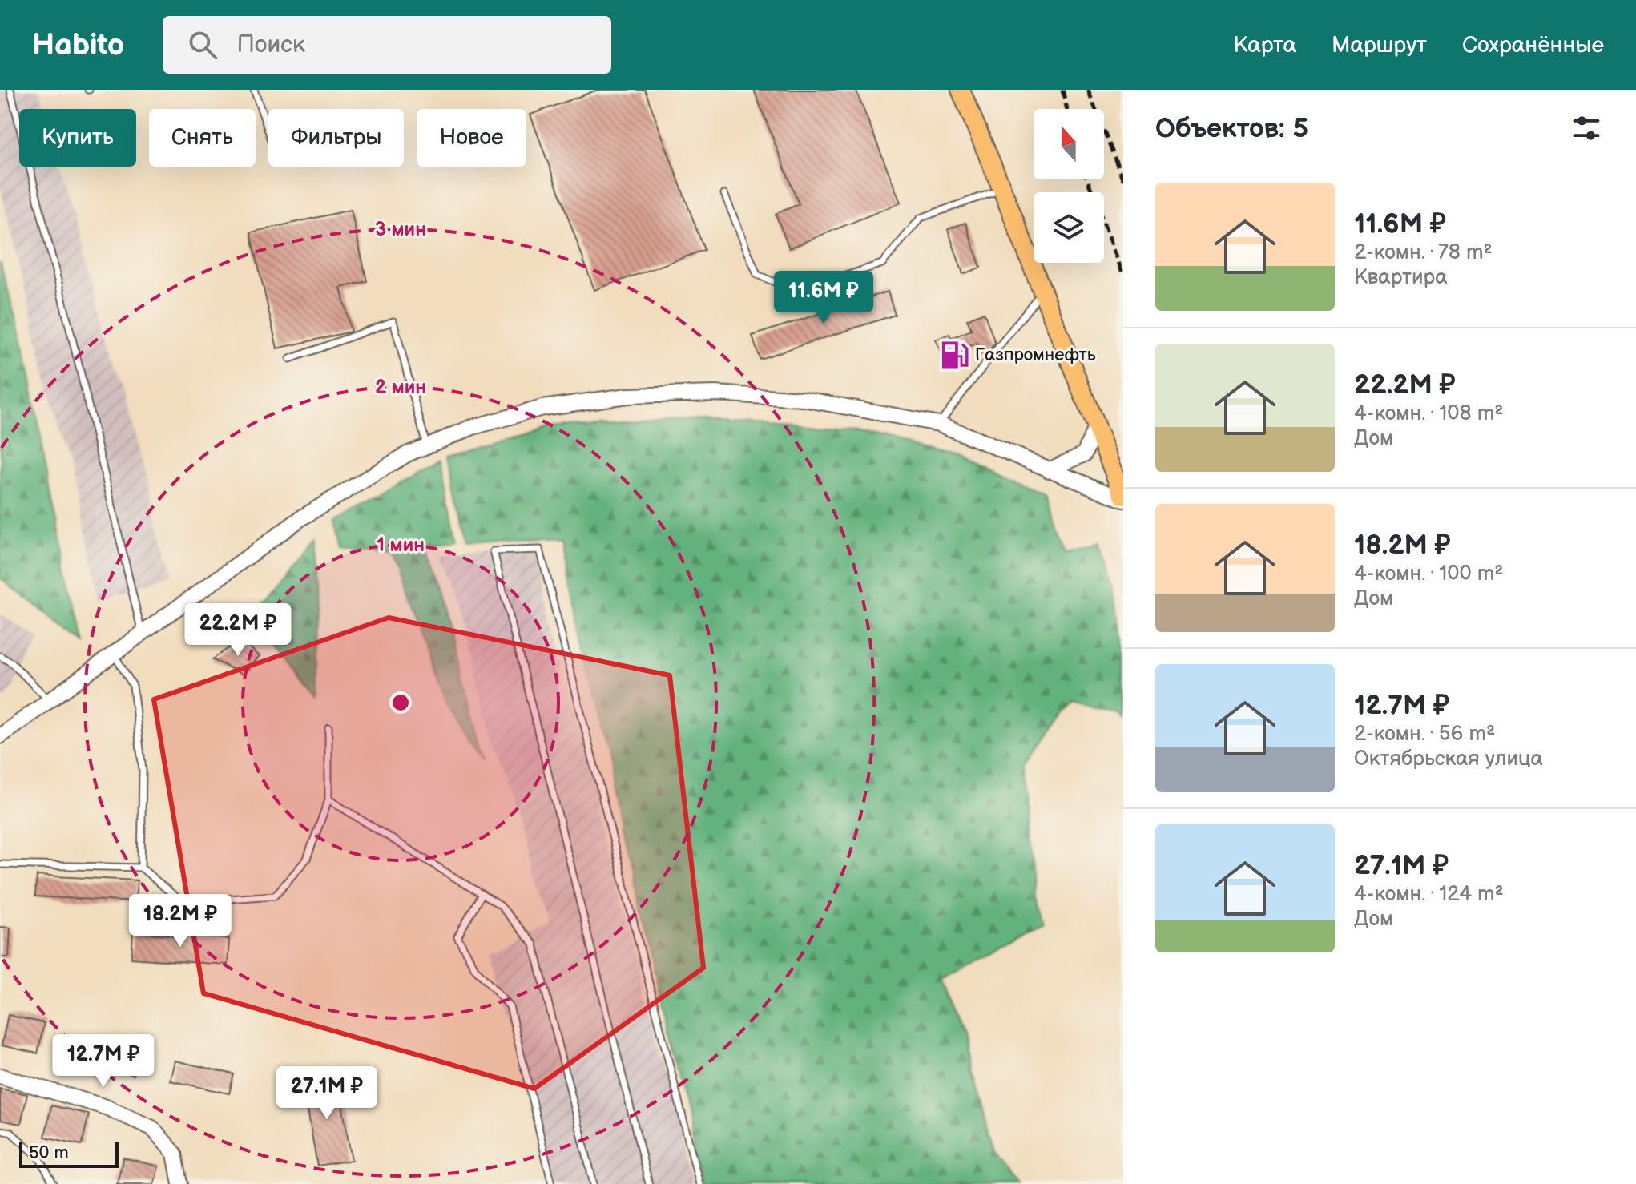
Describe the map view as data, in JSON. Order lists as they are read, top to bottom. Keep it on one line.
{"places":{"fuel station":["Газпромнефть"]},"scale_bar":"50 m","north":"top","page":{"header":"Habito","search":"Поиск","nav":["Карта","Маршрут","Сохранённые"],"heading":"Объектов: 5","chip":["Купить","Снять","Фильтры","Новое"],"list":[{"name":"11.6M ₽","note":"2-комн. · 78 m² · Квартира"},{"name":"22.2M ₽","note":"4-комн. · 108 m² · Дом"},{"name":"18.2M ₽","note":"4-комн. · 100 m² · Дом"},{"name":"12.7M ₽","note":"2-комн. · 56 m² · Октябрьская улица"},{"name":"27.1M ₽","note":"4-комн. · 124 m² · Дом"}],"price":["11.6M ₽","22.2M ₽","18.2M ₽","12.7M ₽","27.1M ₽"],"scale":"50 m"},"rings":["3 мин","2 мин","1 мин"]}
